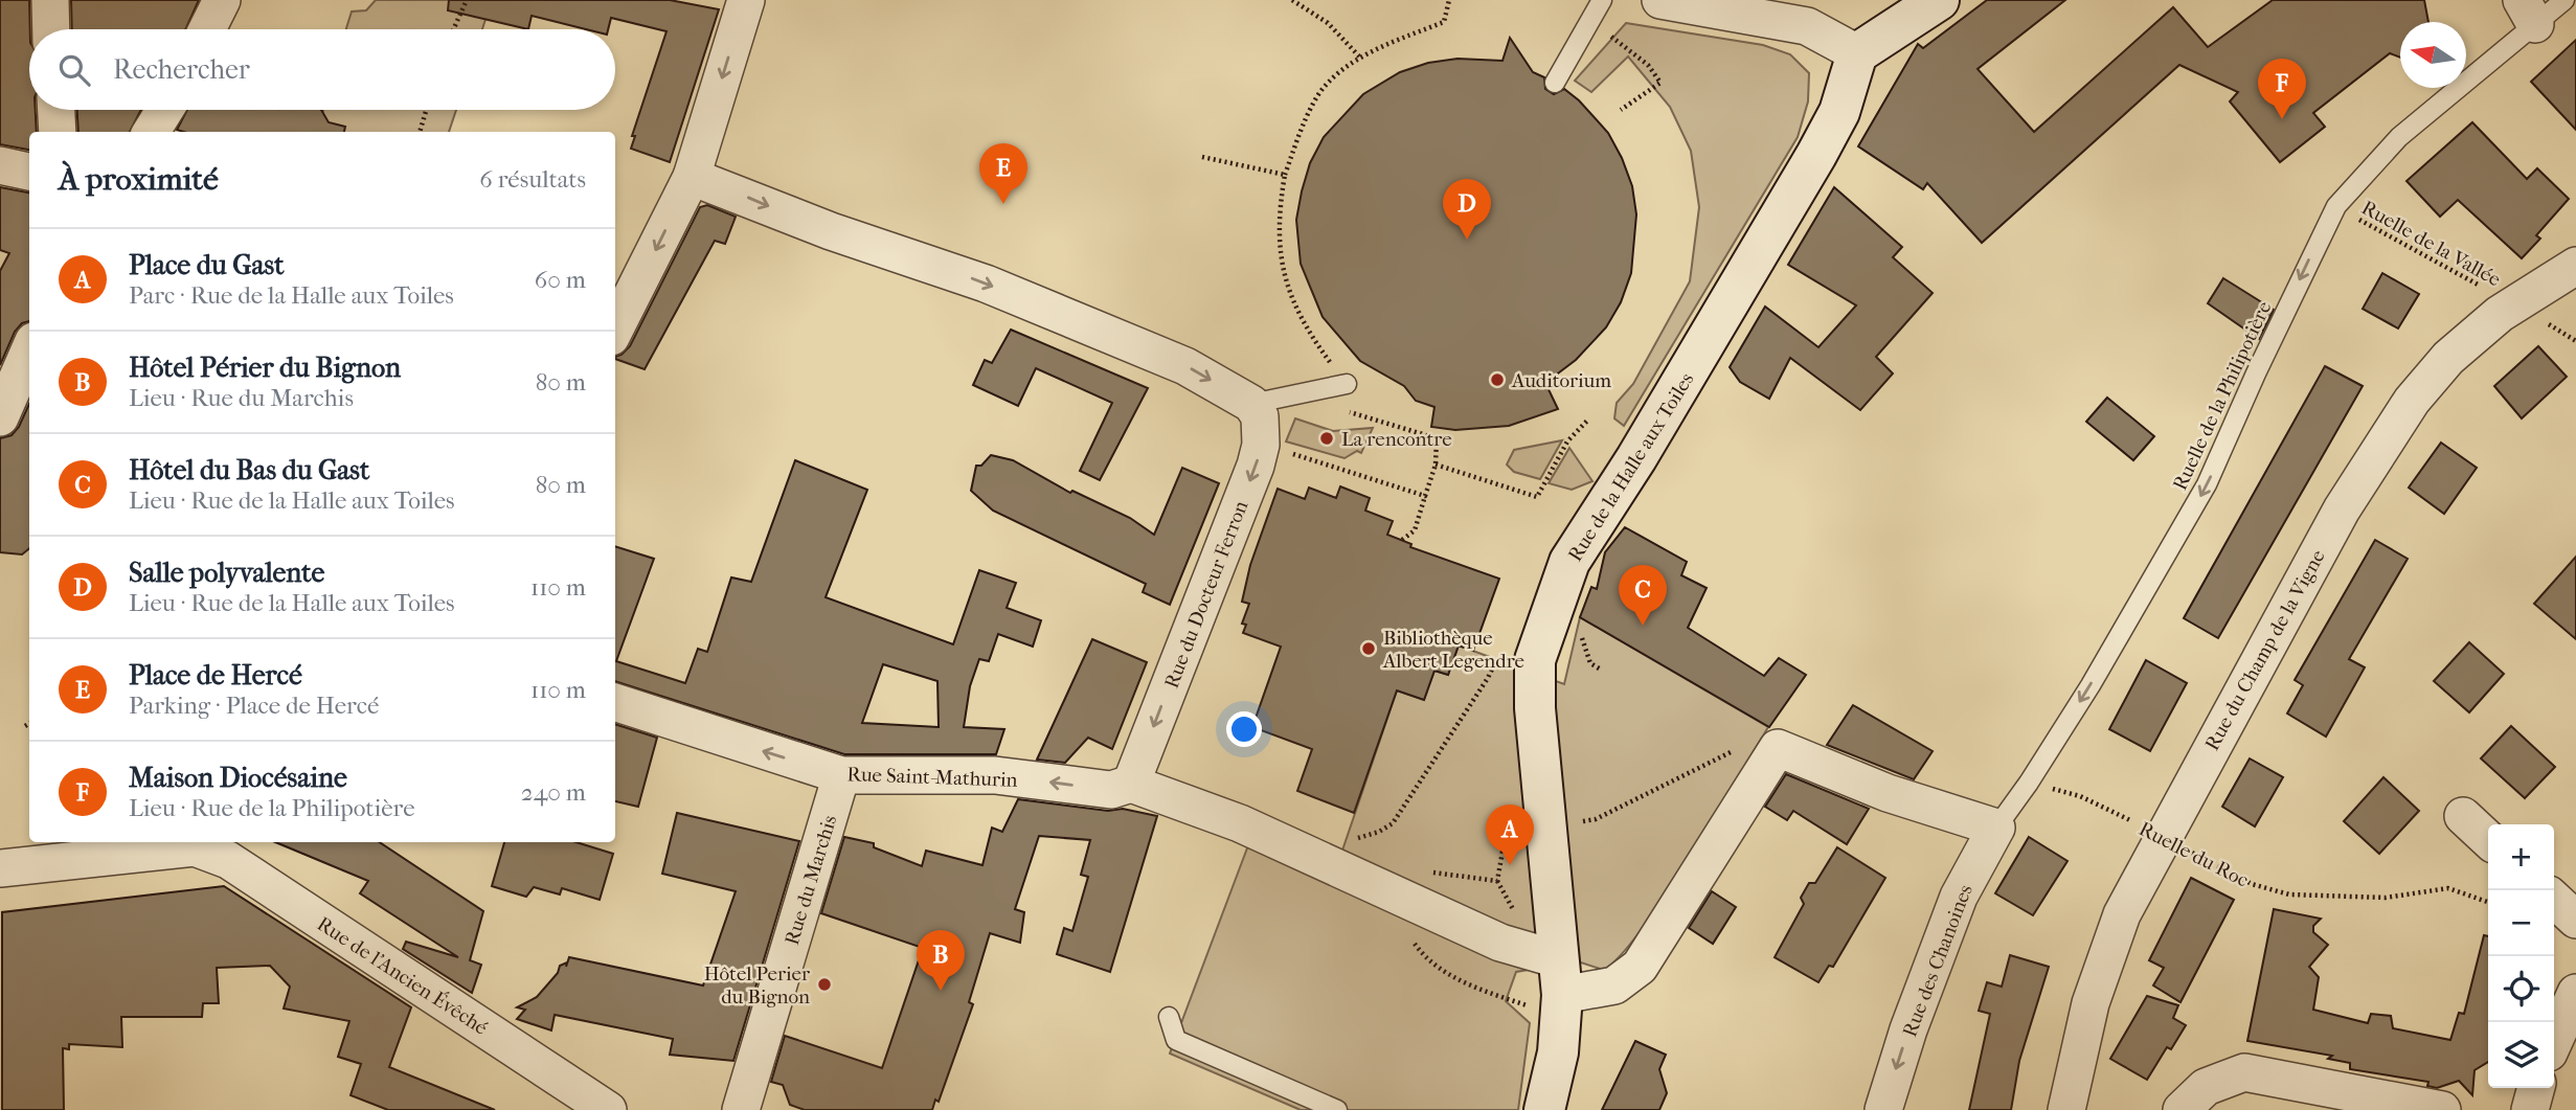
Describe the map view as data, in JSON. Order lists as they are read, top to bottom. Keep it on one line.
{"streets":{"street":["Rue de la Halle aux Toiles","Rue du Docteur Ferron","Rue du Champ de la Vigne","Rue Saint-Mathurin","Rue du Marchis","Rue des Chanoines","Rue de l'Ancien Évêché"],"lane":["Ruelle de la Philipotière"],"path":["Ruelle de la Vallée","Ruelle du Roc"]},"crossings":[["Ruelle de la Vallée","Ruelle de la Philipotière"],["Ruelle de la Vallée","Rue du Champ de la Vigne"],["Ruelle de la Philipotière","Ruelle du Roc"],["Ruelle de la Philipotière","Rue des Chanoines"],["Rue du Docteur Ferron","Rue Saint-Mathurin"],["Rue du Champ de la Vigne","Ruelle du Roc"],["Rue Saint-Mathurin","Rue du Marchis"]],"one_way":["Ruelle de la Philipotière","Rue du Docteur Ferron","Rue Saint-Mathurin","Rue des Chanoines"],"places":["Auditorium","La rencontre","Bibliothèque Albert Legendre","Hôtel Perier du Bignon"],"north":"left","page":{"search":"Rechercher","pins":["F","E","D","C","A","B"],"heading":["À proximité","6 résultats"],"list":[{"mark":"A","name":"Place du Gast","note":"Parc · Rue de la Halle aux Toiles","value":"60 m"},{"mark":"B","name":"Hôtel Périer du Bignon","note":"Lieu · Rue du Marchis","value":"80 m"},{"mark":"C","name":"Hôtel du Bas du Gast","note":"Lieu · Rue de la Halle aux Toiles","value":"80 m"},{"mark":"D","name":"Salle polyvalente","note":"Lieu · Rue de la Halle aux Toiles","value":"110 m"},{"mark":"E","name":"Place de Hercé","note":"Parking · Place de Hercé","value":"110 m"},{"mark":"F","name":"Maison Diocésaine","note":"Lieu · Rue de la Philipotière","value":"240 m"}],"map_buttons":["+","−"]}}
